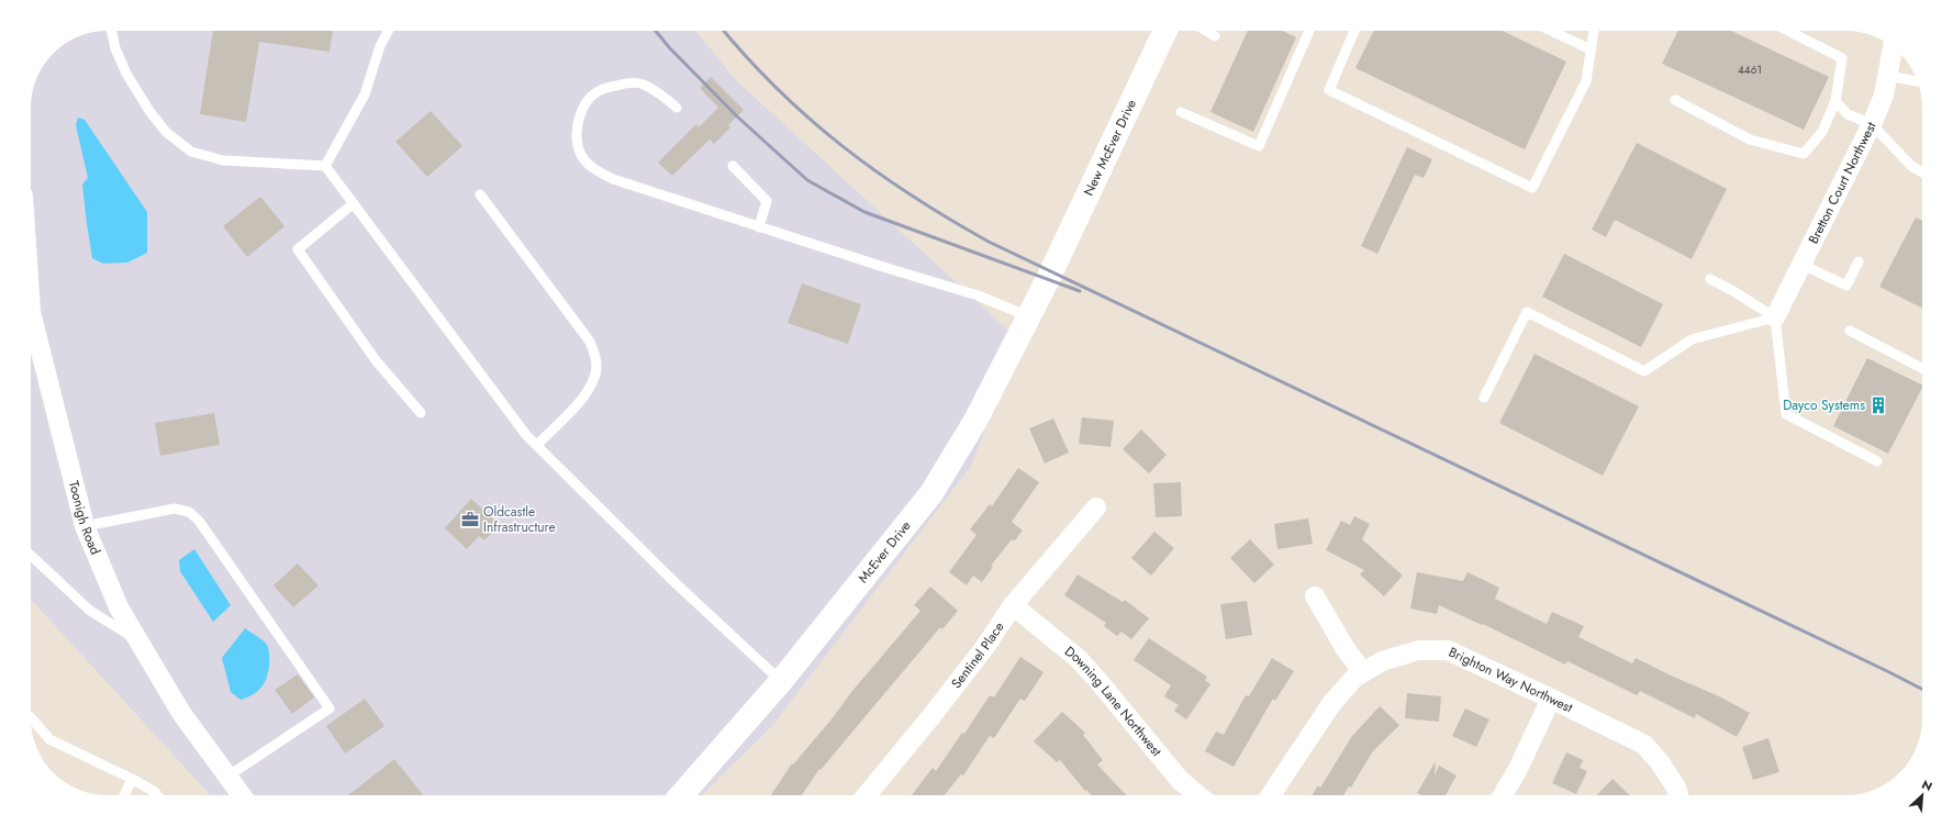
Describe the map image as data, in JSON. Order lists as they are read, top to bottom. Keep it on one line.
{"streets":{"street":["New McEver Drive","Bretton Court Northwest","Toonigh Road","McEver Drive","Sentinel Place","Brighton Way Northwest","Downing Lane Northwest"]},"crossings":[["New McEver Drive","McEver Drive"],["Sentinel Place","Downing Lane Northwest"]],"places":{"building":["Dayco Systems"],"office":["Oldcastle Infrastructure"]},"house_numbers":["4461"],"north":"top right"}
